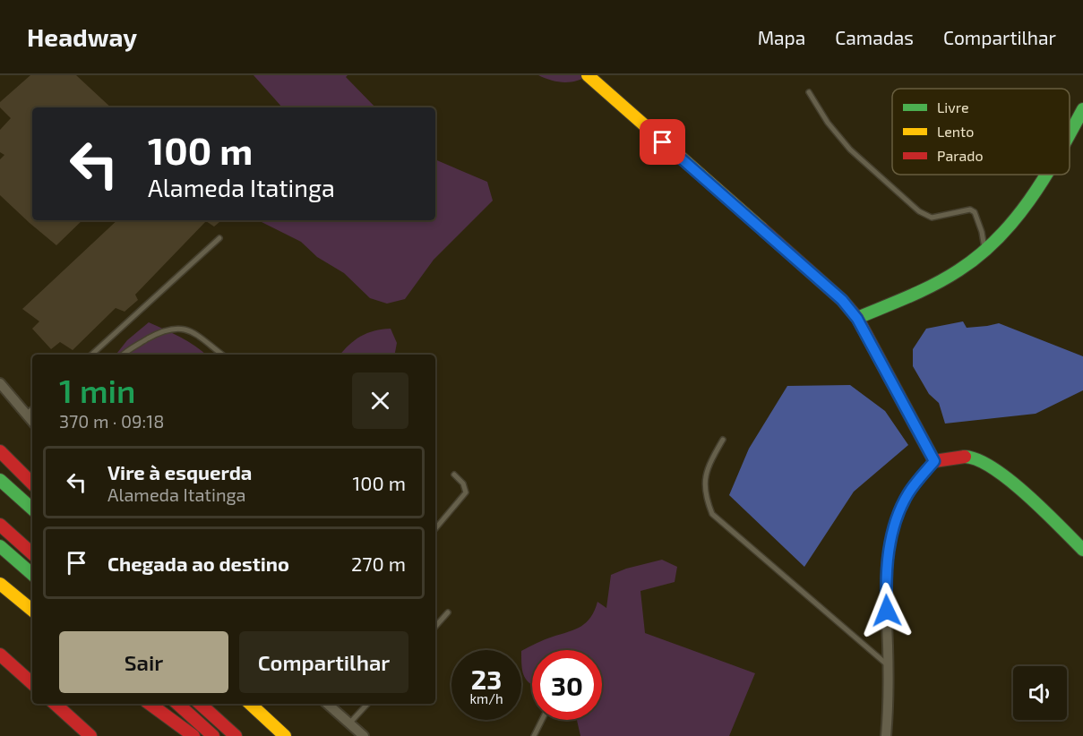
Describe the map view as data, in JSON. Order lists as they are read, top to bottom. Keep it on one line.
{"legend":["Livre","Lento","Parado"],"page":{"header":"Headway","nav":["Mapa","Camadas","Compartilhar"],"turn":["100 m","Alameda Itatinga"],"heading":["1 min","370 m · 09:18"],"list":[{"name":"Vire à esquerda","note":"Alameda Itatinga","value":"100 m"},{"name":"Chegada ao destino","value":"270 m"}],"buttons":["Sair","Compartilhar"],"speed":"23 km/h","limit":"30"}}
